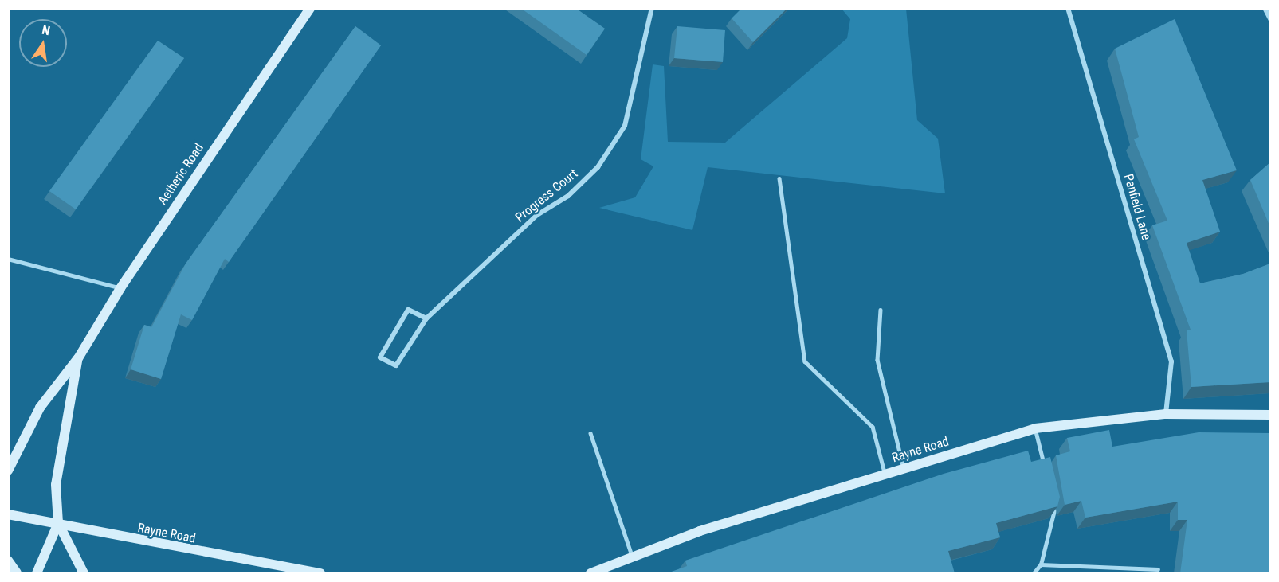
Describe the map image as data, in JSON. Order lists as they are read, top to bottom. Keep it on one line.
{"streets":{"main road":["Aetheric Road","Rayne Road"],"street":["Progress Court","Panfield Lane"]},"crossings":[["Aetheric Road","Rayne Road"],["Panfield Lane","Rayne Road"]],"north":"top"}
